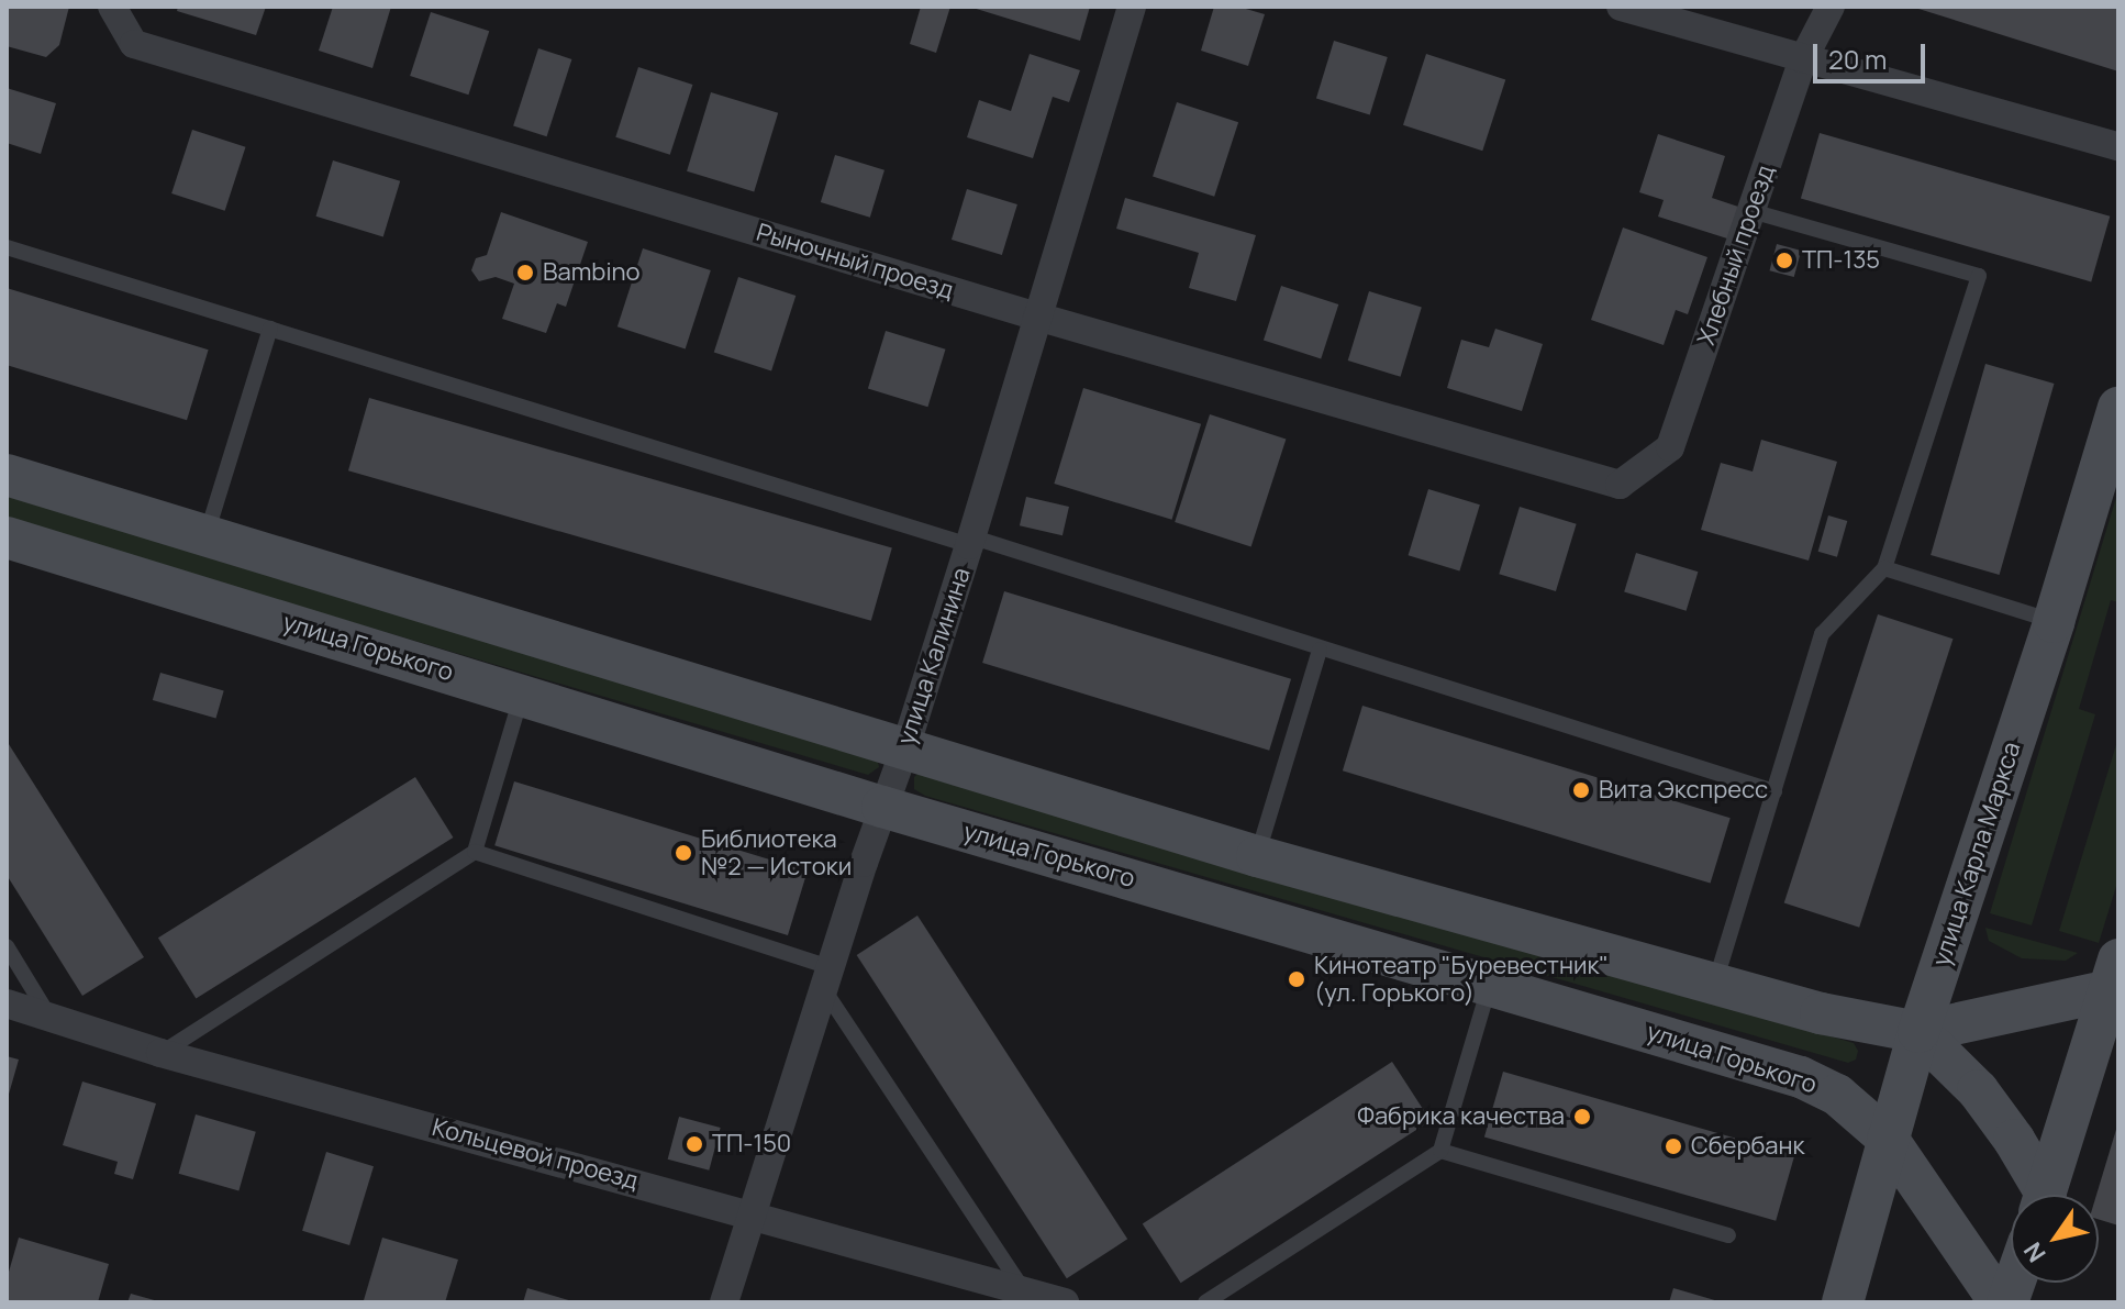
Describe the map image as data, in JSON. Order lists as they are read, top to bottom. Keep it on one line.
{"streets":{"main road":["улица Горького","улица Карла Маркса"],"street":["Хлебный проезд","Рыночный проезд","улица Калинина","Кольцевой проезд"]},"crossings":[["Хлебный проезд","Рыночный проезд"],["Рыночный проезд","улица Калинина"],["улица Горького","улица Калинина"],["улица Горького","улица Карла Маркса"],["улица Калинина","Кольцевой проезд"]],"places":["ТП-135","Bambino","Вита Экспресс","Библиотека №2 — Истоки","Кинотеатр \"Буревестник\" (ул. Горького)","Фабрика качества","ТП-150","Сбербанк"],"scale_bar":"20 m","north":"bottom left"}
